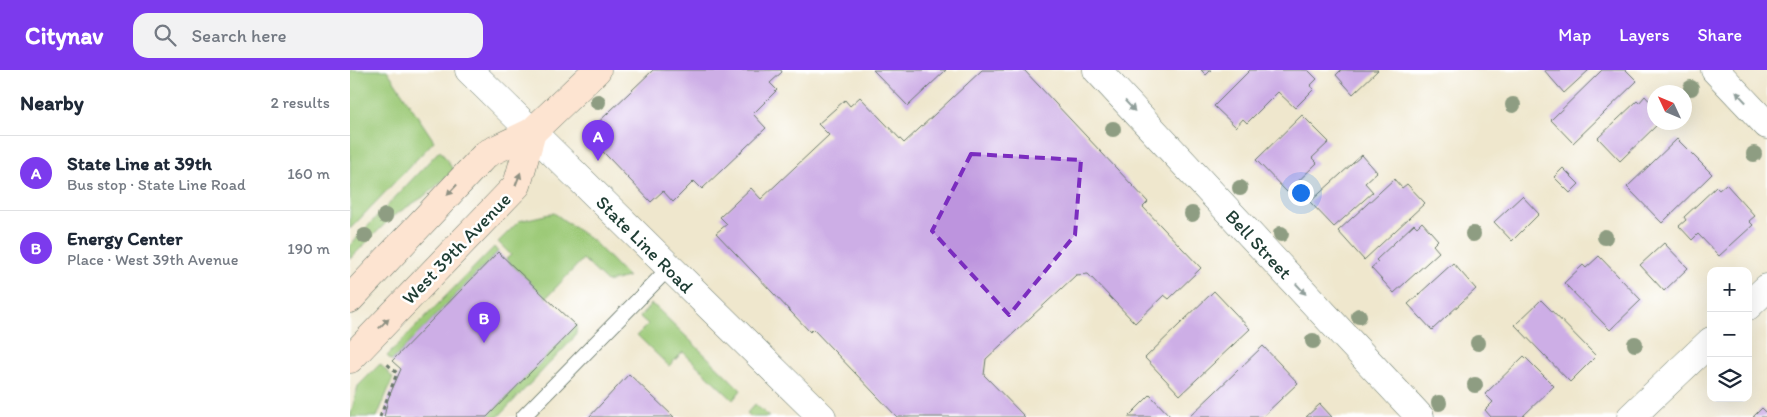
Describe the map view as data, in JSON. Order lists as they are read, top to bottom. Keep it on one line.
{"streets":{"main road":["West 39th Avenue"],"street":["State Line Road","Bell Street"]},"crossings":[["State Line Road","West 39th Avenue"]],"one_way":["Bell Street"],"north":"top left","page":{"header":"Citynav","search":"Search here","nav":["Map","Layers","Share"],"heading":["Nearby","2 results"],"pins":["A","B"],"list":[{"mark":"A","name":"State Line at 39th","note":"Bus stop · State Line Road","value":"160 m"},{"mark":"B","name":"Energy Center","note":"Place · West 39th Avenue","value":"190 m"}],"map_buttons":["+","−"]}}
